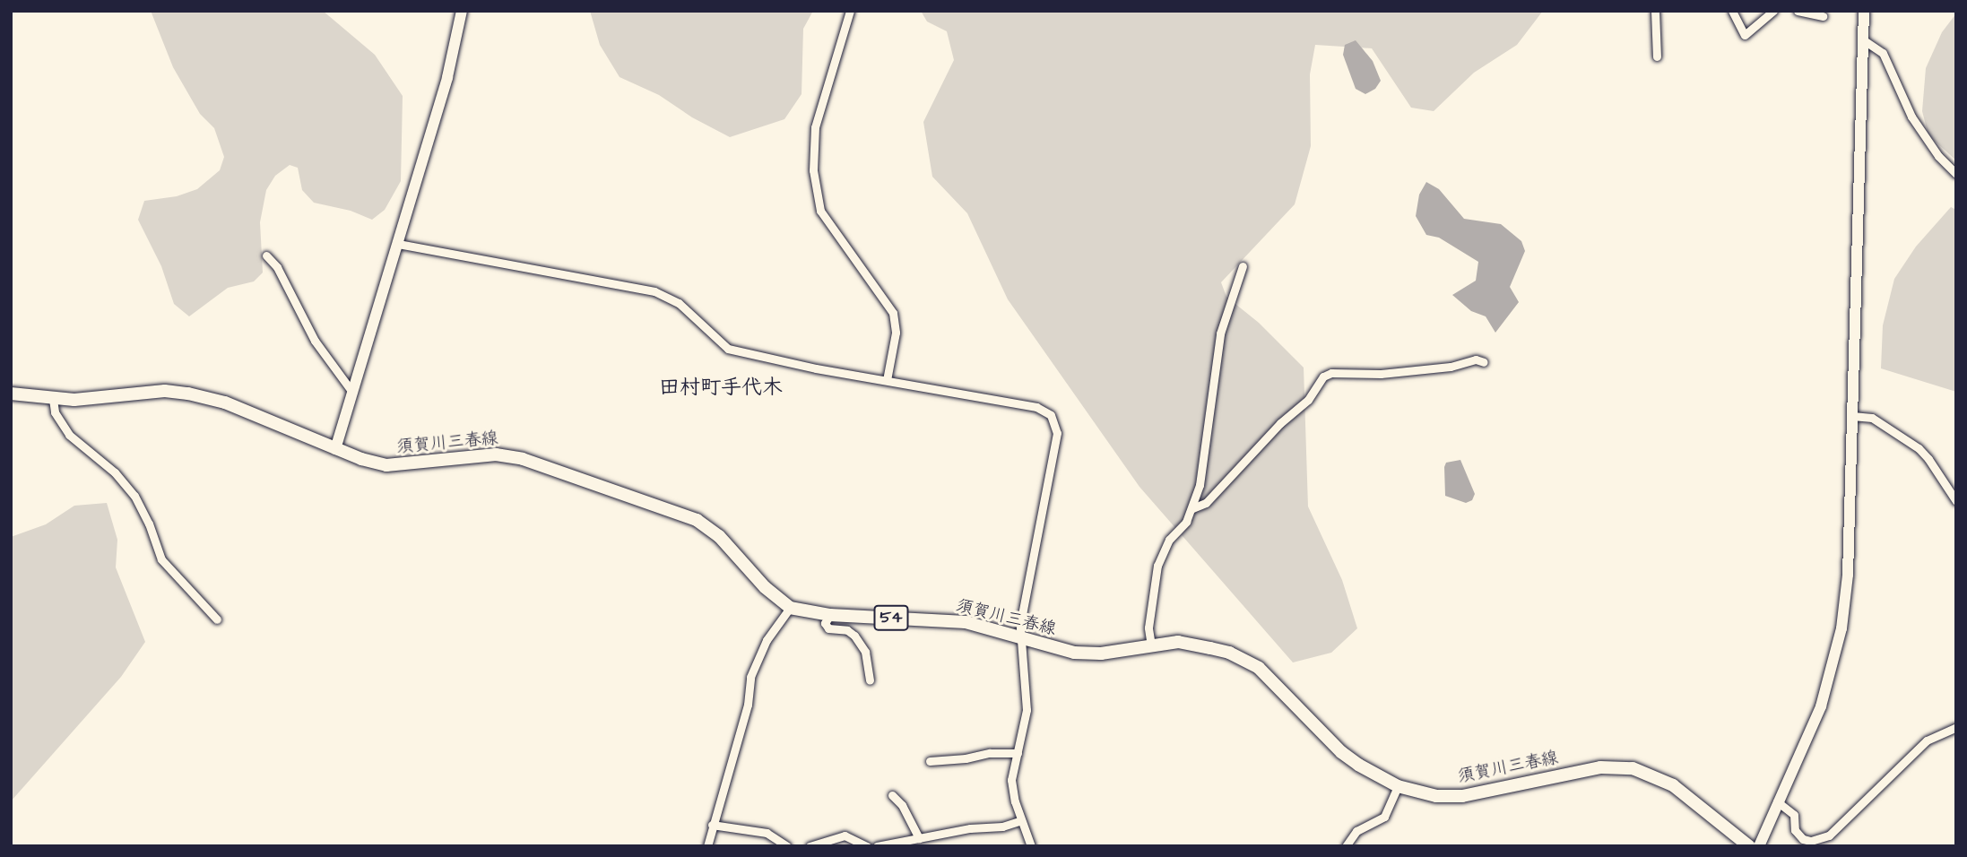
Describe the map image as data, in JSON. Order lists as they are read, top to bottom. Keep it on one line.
{"streets":{"main road":["須賀川三春線","54"]},"districts":["田村町手代木"]}
